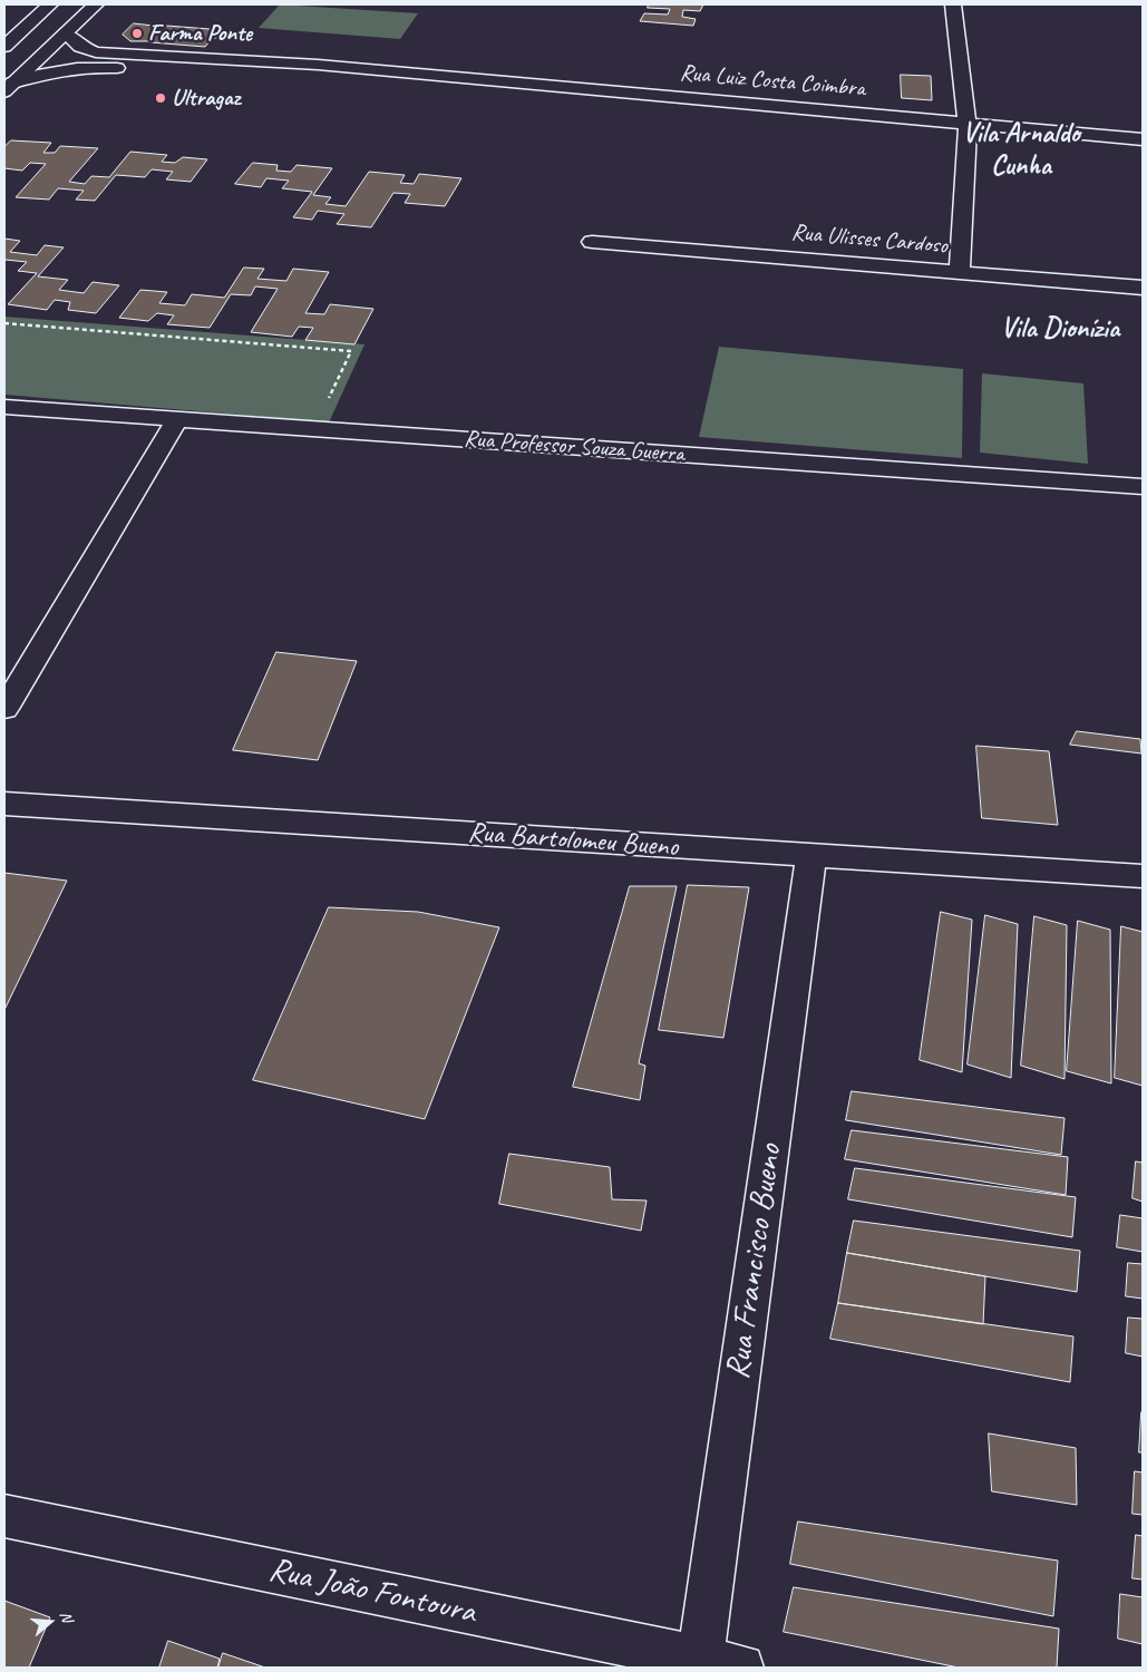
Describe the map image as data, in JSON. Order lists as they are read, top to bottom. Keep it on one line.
{"streets":{"street":["Rua Luiz Costa Coimbra","Rua Ulisses Cardoso","Rua Professor Souza Guerra","Rua Bartolomeu Bueno","Rua Francisco Bueno","Rua João Fontoura"]},"crossings":[["Rua Bartolomeu Bueno","Rua Francisco Bueno"],["Rua Francisco Bueno","Rua João Fontoura"]],"districts":["Vila Arnaldo Cunha","Vila Dionízia"],"places":["Farma Ponte","Ultragaz"],"north":"right"}
